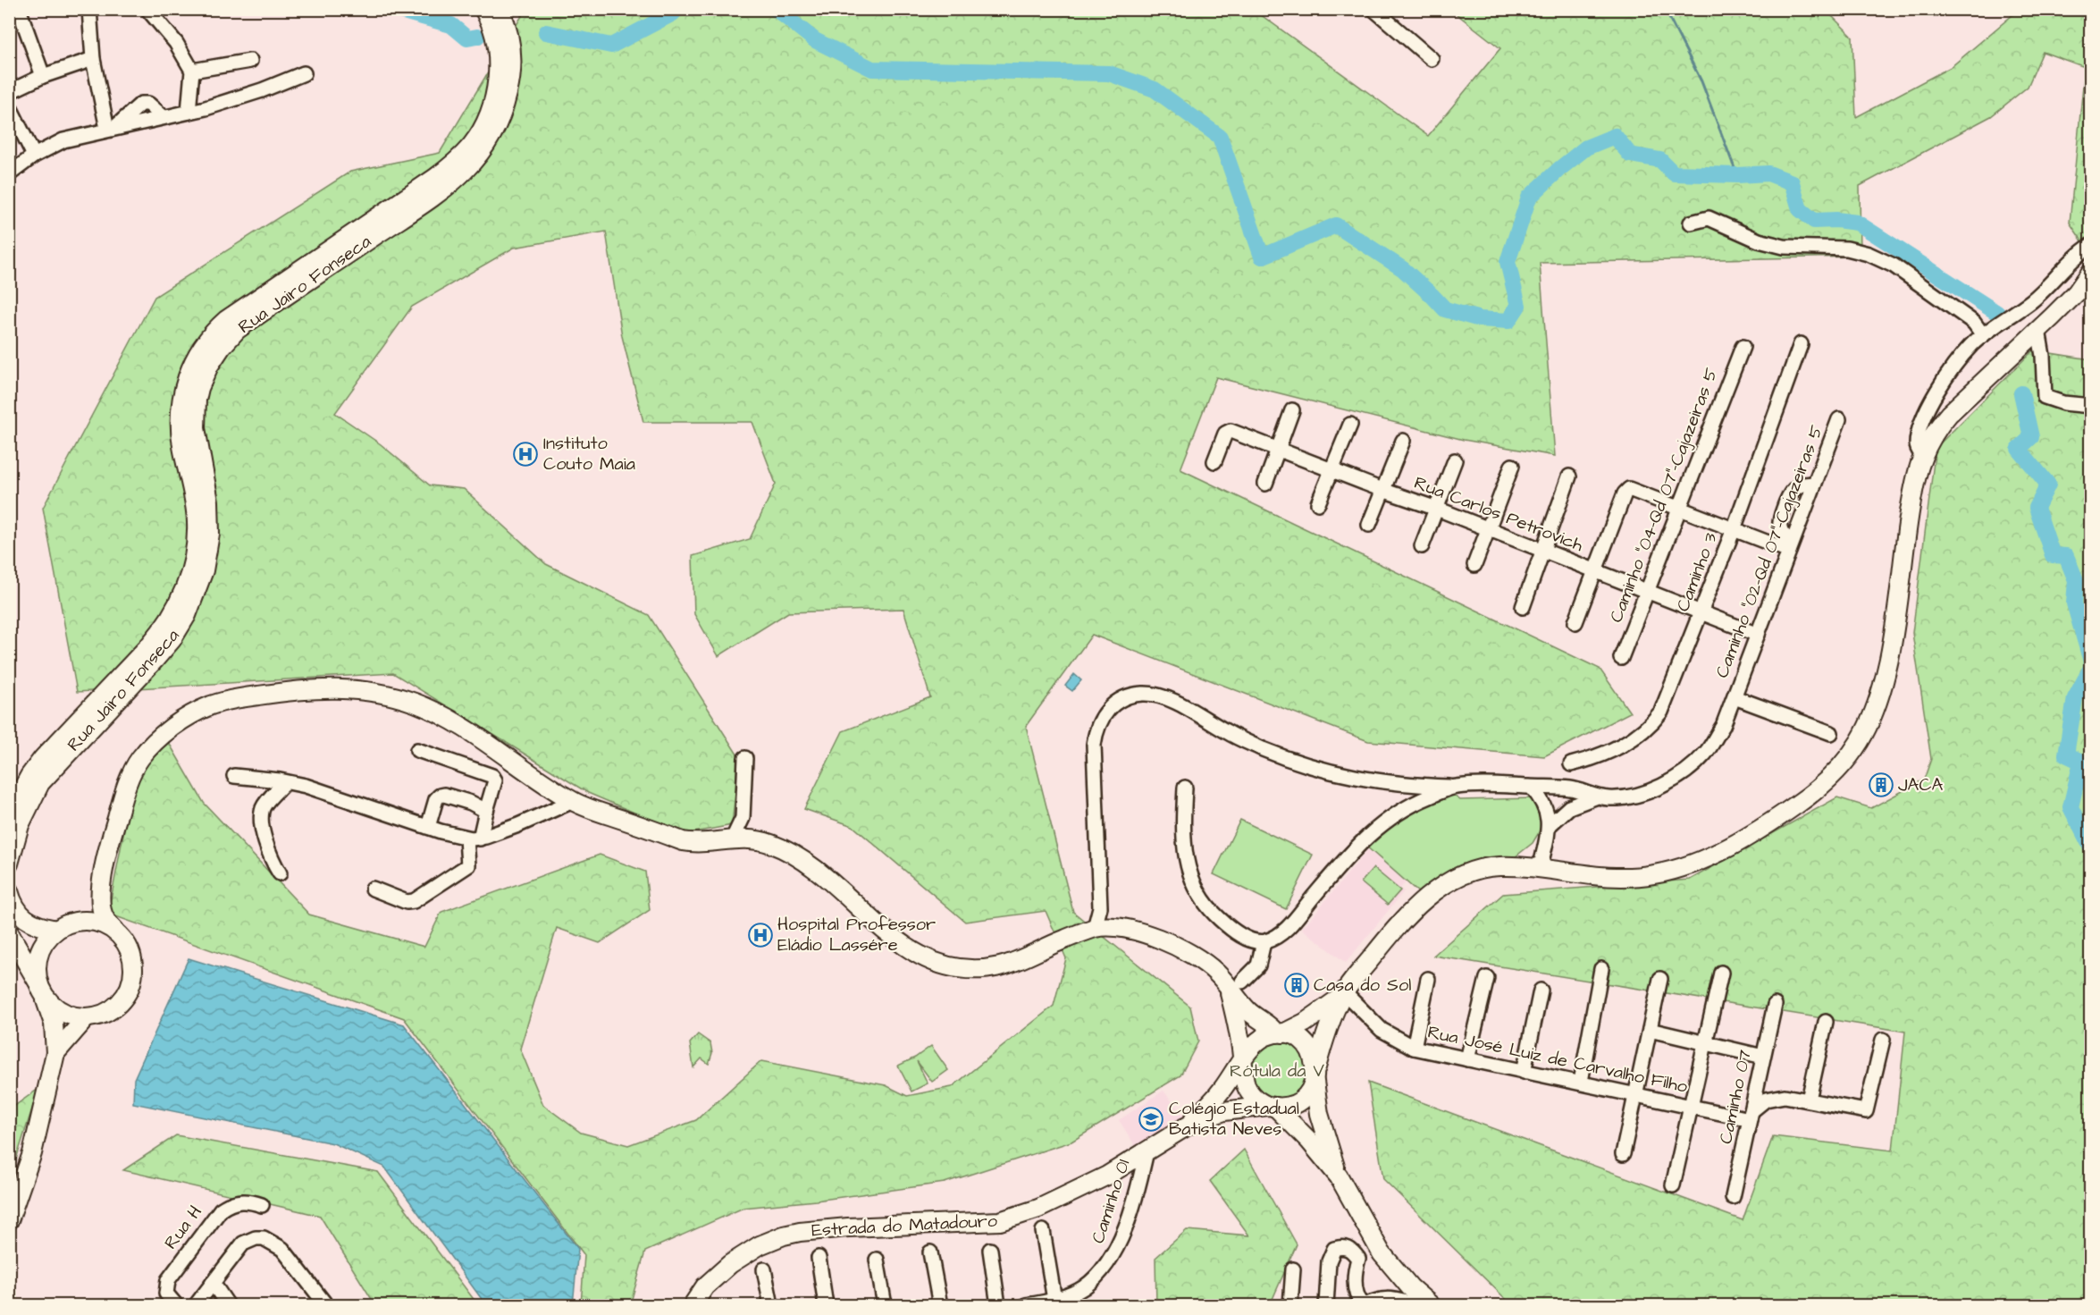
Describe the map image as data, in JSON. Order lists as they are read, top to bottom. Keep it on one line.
{"streets":{"main road":["Rua Jairo Fonseca","Estrada do Matadouro"],"street":["Caminho \"04-Qd 07\"-Cajazeiras 5","Rua Carlos Petrovich","Caminho \"02-Qd 07\"-Cajazeiras 5","Caminho 3","Rua José Luiz de Carvalho Filho","Caminho 07","Caminho 01","Rua H"]},"crossings":[["Caminho \"04-Qd 07\"-Cajazeiras 5","Rua Carlos Petrovich"],["Rua Carlos Petrovich","Caminho \"02-Qd 07\"-Cajazeiras 5"],["Rua Carlos Petrovich","Caminho 3"],["Rua José Luiz de Carvalho Filho","Caminho 07"],["Caminho 01","Estrada do Matadouro"]],"parks":["Rótula da V"],"places":{"hospital":["Instituto Couto Maia","Hospital Professor Eládio Lassére"],"building":["JACA","Casa do Sol"],"school or university":["Colégio Estadual Batista Neves"]}}
